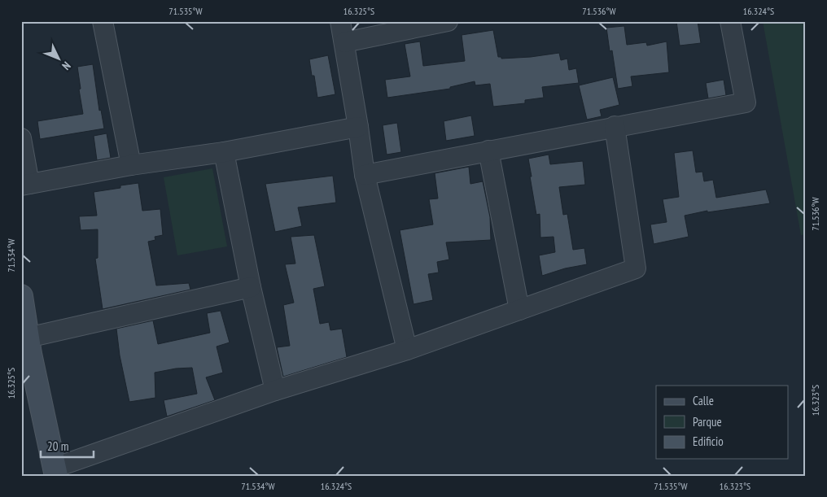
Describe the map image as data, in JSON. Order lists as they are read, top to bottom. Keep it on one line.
{"legend":["Calle","Parque","Edificio"],"scale_bar":"20 m","north":"bottom right","coordinates":["71.535°W","16.325°S","71.536°W","16.324°S","71.534°W","16.323°S"]}
